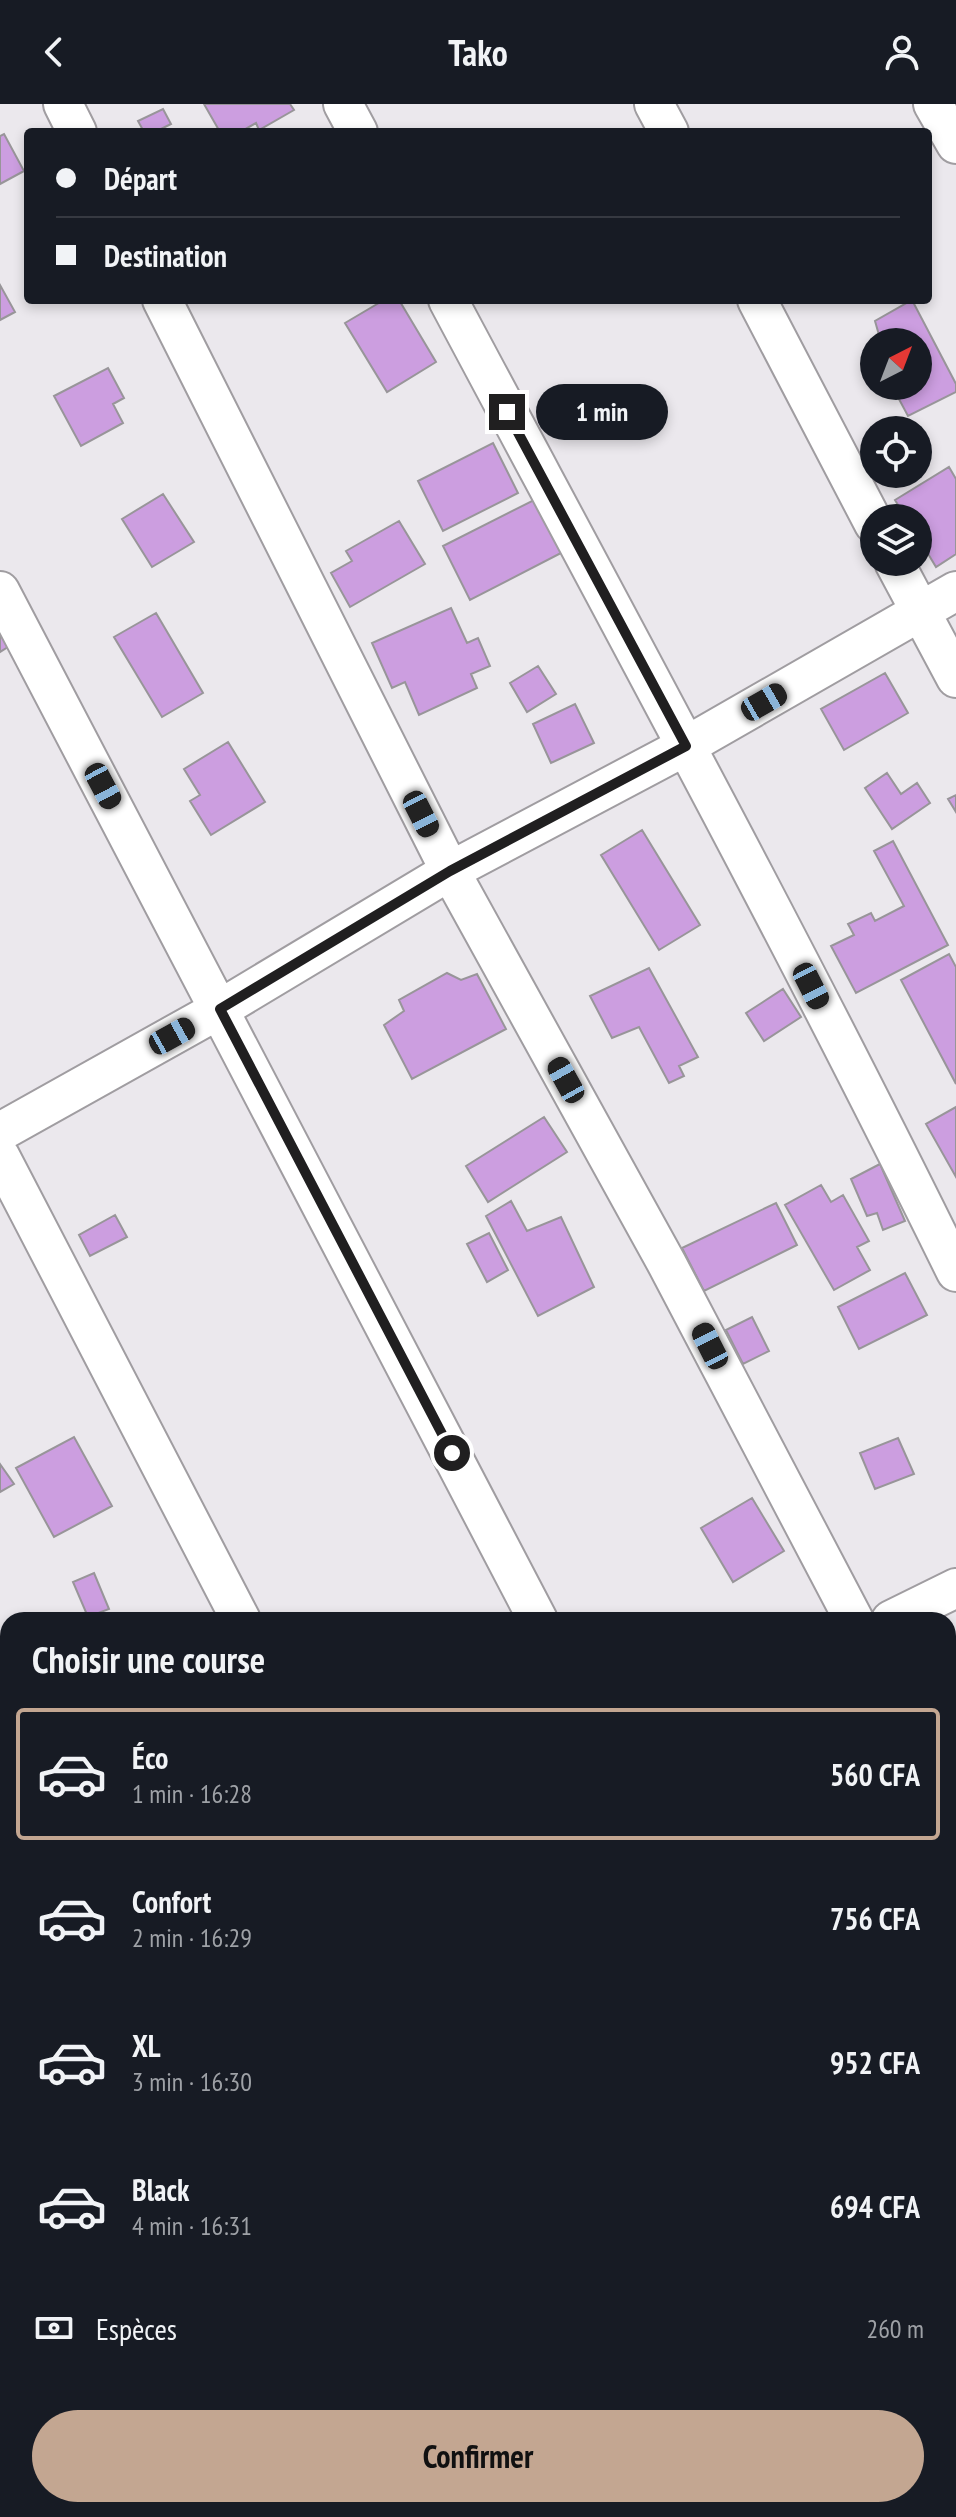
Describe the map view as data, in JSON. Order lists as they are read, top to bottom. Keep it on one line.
{"north":"top right","page":{"header":"Tako","banner":["Départ","Destination"],"bubble":"1 min","heading":"Choisir une course","list":[{"name":"Éco","note":"1 min · 16:28","value":"560 CFA"},{"name":"Confort","note":"2 min · 16:29","value":"756 CFA"},{"name":"XL","note":"3 min · 16:30","value":"952 CFA"},{"name":"Black","note":"4 min · 16:31","value":"694 CFA"}],"pay":["Espèces","260 m"],"buttons":"Confirmer"}}
